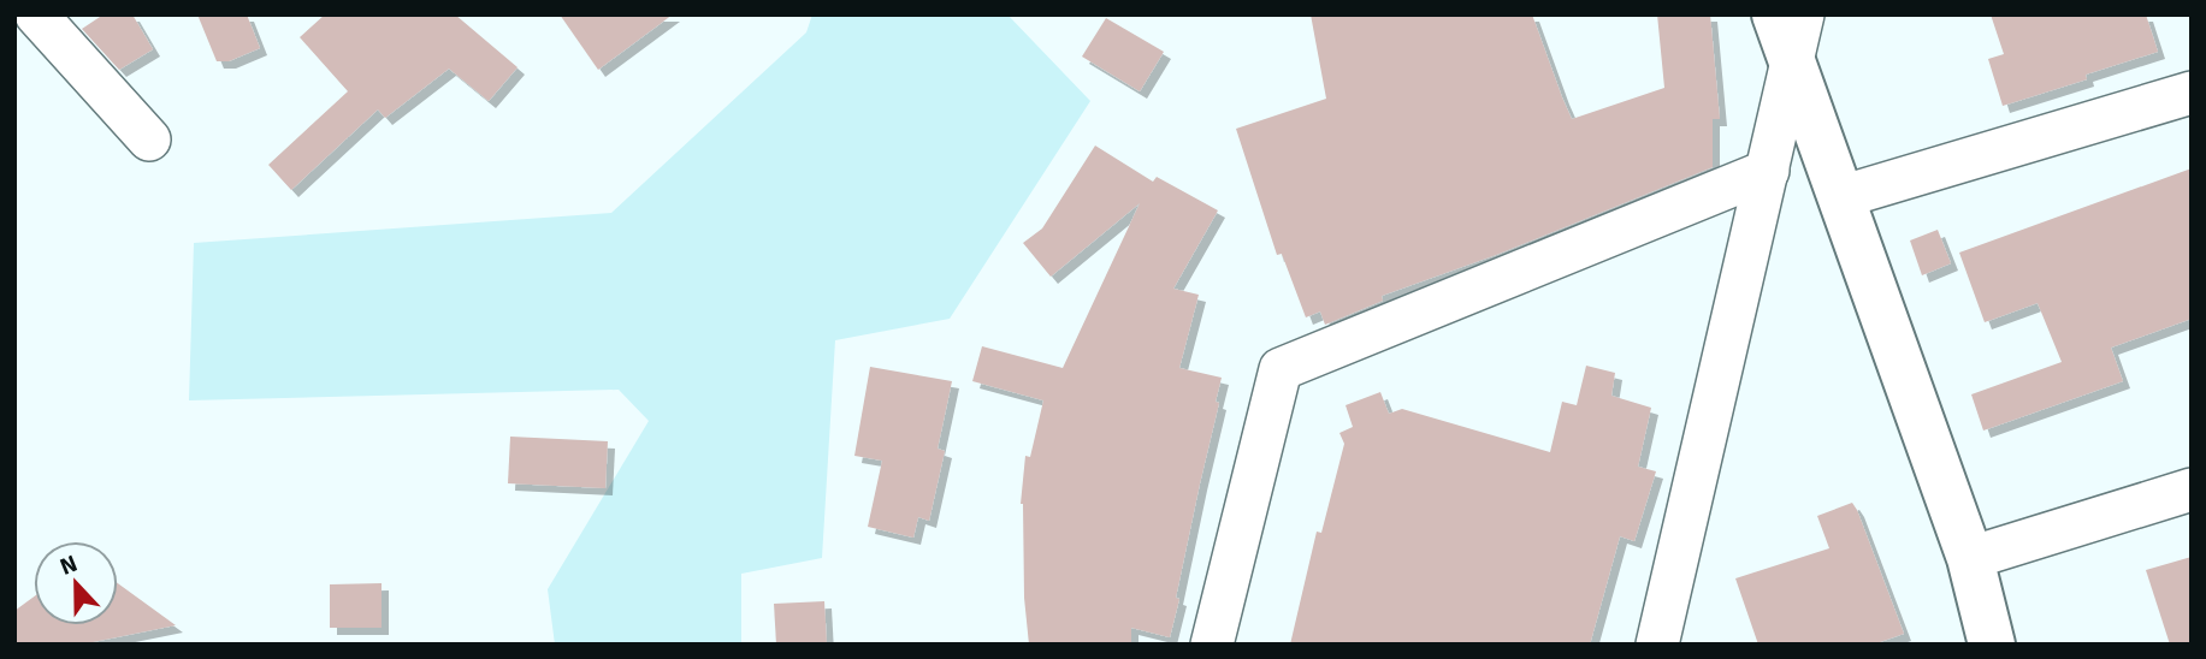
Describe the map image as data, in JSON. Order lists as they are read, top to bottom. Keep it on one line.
{"north":"top"}
